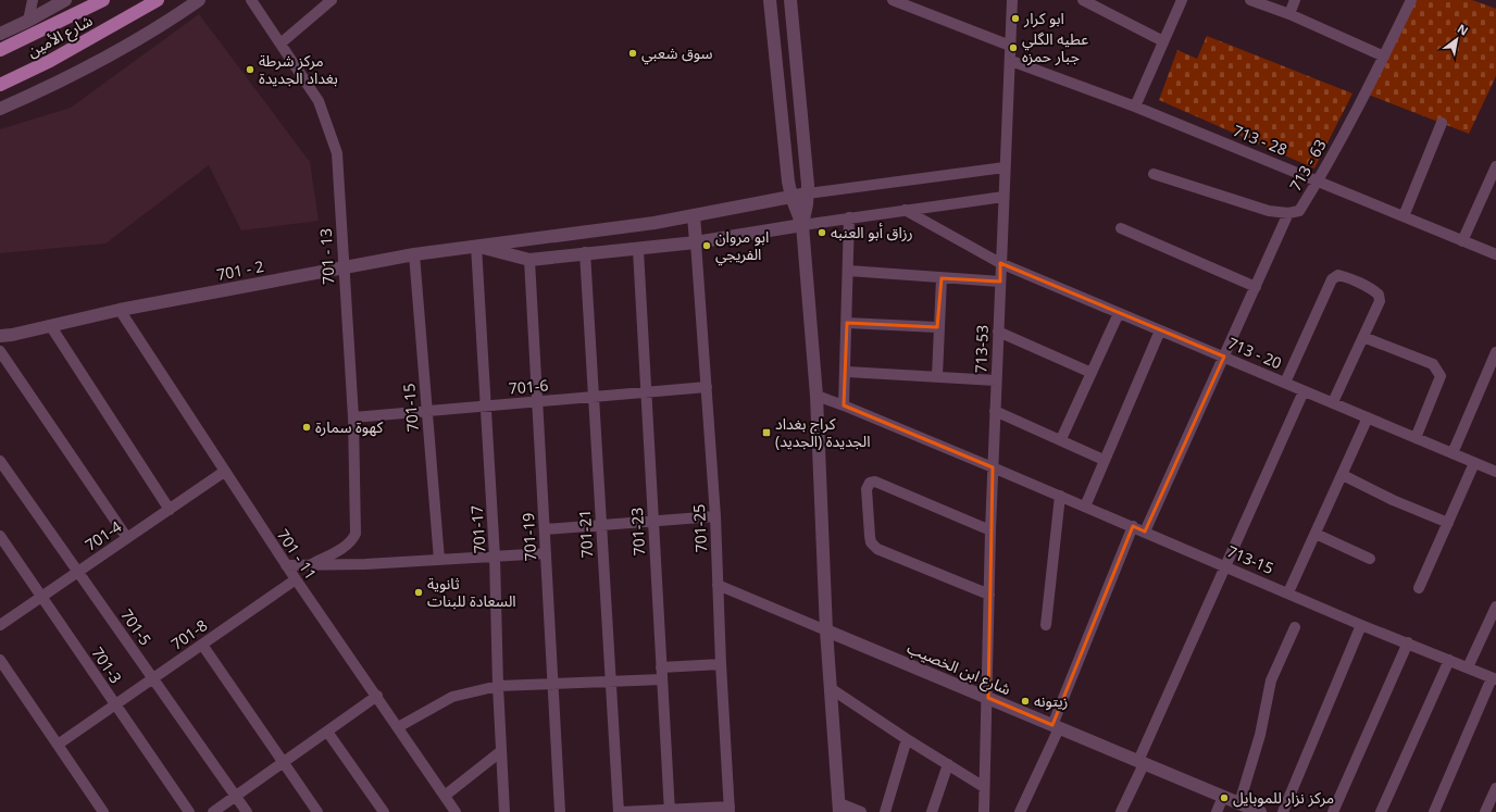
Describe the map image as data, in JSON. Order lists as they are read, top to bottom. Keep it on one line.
{"streets":{"main road":["شارع الأمين"],"street":["713 - 28","713 - 63","701 - 13","701 - 2","713-53","713 - 20","701-6","701-15","701-25","701-17","701-23","701-21","701-4","701-19","701 - 11","713-15","701-5","701-8","701-3","شارع ابن الخصيب"]},"crossings":[["713 - 28","713 - 63"],["713 - 28","713-53"],["701 - 13","701 - 2"],["701 - 13","701-6"],["701 - 2","701-15"],["701 - 2","701-17"],["701 - 2","701 - 11"],["713-53","713 - 20"],["713-53","713-15"],["713-53","شارع ابن الخصيب"],["701-6","701-15"],["701-6","701-25"],["701-6","701-17"],["701-6","701-23"],["701-6","701-21"],["701-6","701-19"],["701-25","شارع ابن الخصيب"],["701-4","701 - 11"],["701-4","701-5"],["701-4","701-3"],["701 - 11","701-8"],["701-5","701-8"],["701-8","701-3"]],"places":{"other":["ابو كرار","عطيه الگلي جبار حمزه","سوق شعبي","مركز شرطة بغداد الجديدة","رزاق أبو العنبه","ابو مروان الفريجي","كهوة سمارة","ثانوية السعادة للبنات","زيتونه","مركز نزار للموبايل"],"transit":["كراج بغداد الجديدة (الجديد)"]},"north":"top right"}
